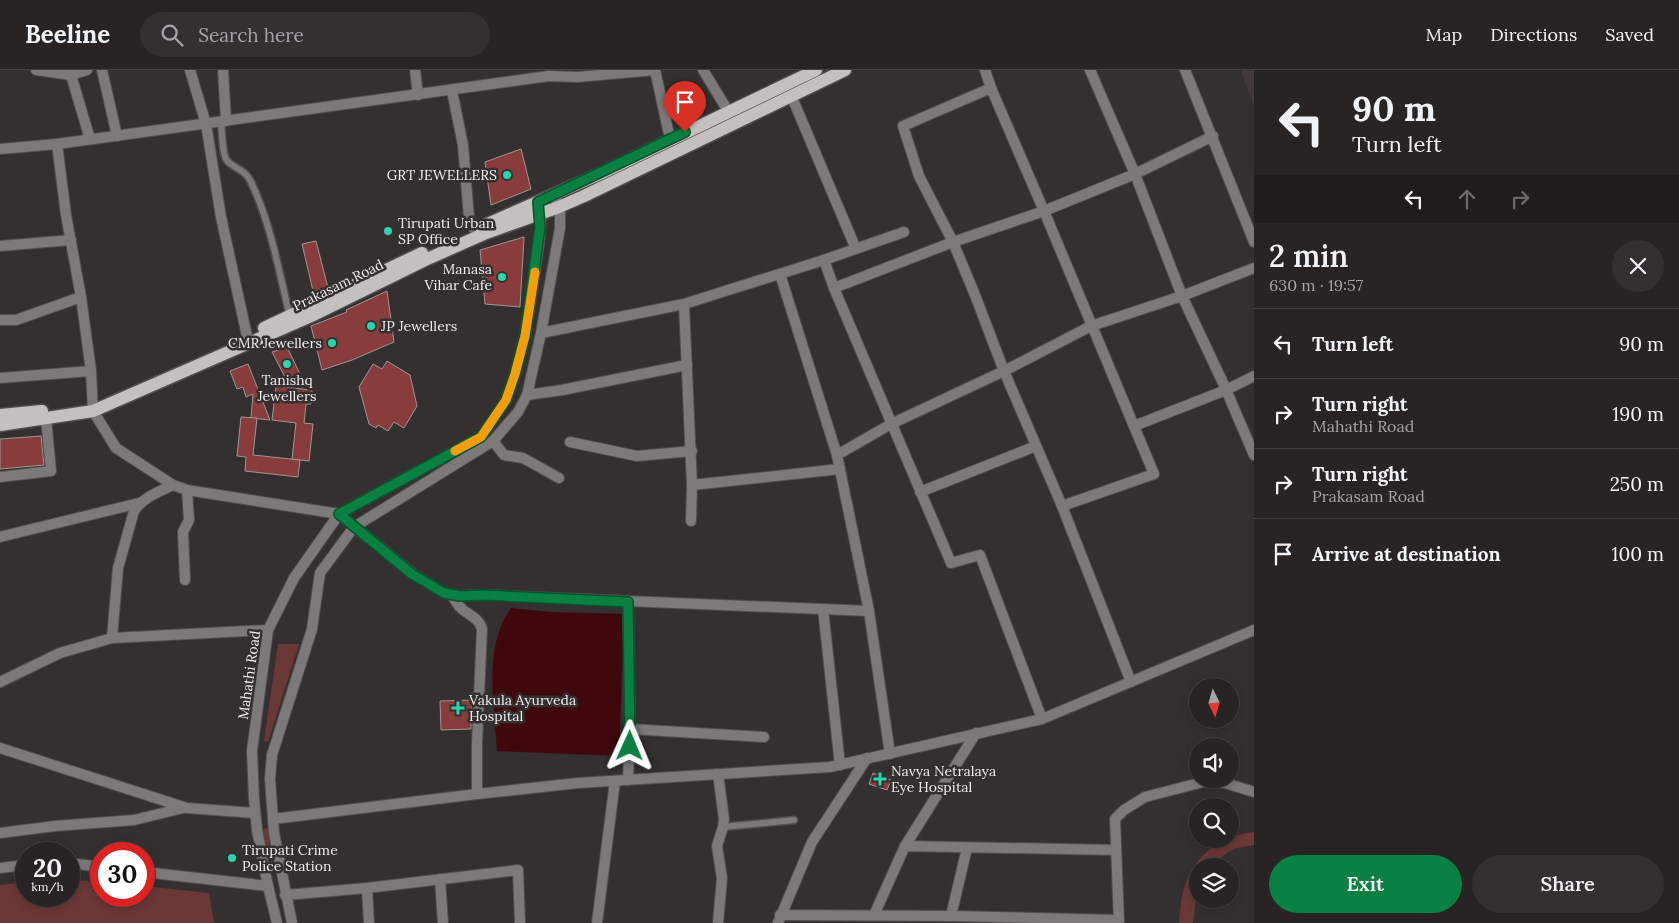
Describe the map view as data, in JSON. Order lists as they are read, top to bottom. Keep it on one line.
{"streets":{"main road":["Prakasam Road"],"street":["Mahathi Road"]},"crossings":[["Prakasam Road","Mahathi Road"]],"places":{"other":["GRT JEWELLERS","Tirupati Urban SP Office","Manasa Vihar Cafe","JP Jewellers","CMR Jewellers","Tanishq Jewellers","Tirupati Crime Police Station"],"health":["Vakula Ayurveda Hospital","Navya Netralaya Eye Hospital"]},"north":"bottom","page":{"header":"Beeline","search":"Search here","nav":["Map","Directions","Saved"],"turn":["90 m","Turn left"],"heading":["2 min","630 m · 19:57"],"list":[{"name":"Turn left","value":"90 m"},{"name":"Turn right","note":"Mahathi Road","value":"190 m"},{"name":"Turn right","note":"Prakasam Road","value":"250 m"},{"name":"Arrive at destination","value":"100 m"}],"speed":"20 km/h","limit":"30","buttons":["Exit","Share"]}}
